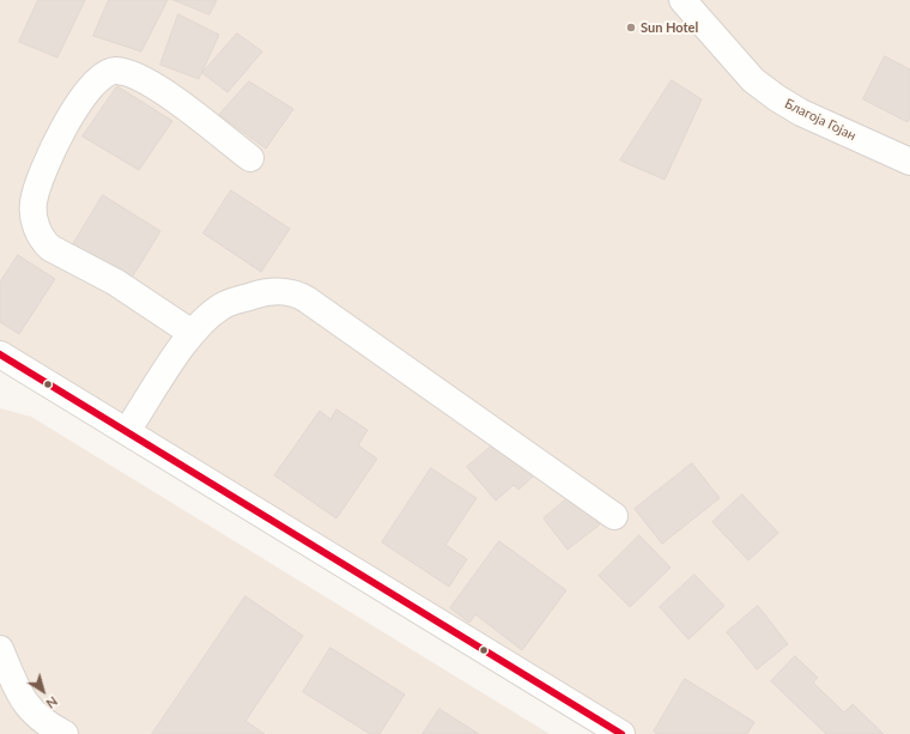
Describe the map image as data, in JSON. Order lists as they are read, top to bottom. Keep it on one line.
{"streets":{"street":["Благоја Гојан"]},"places":["Sun Hotel"],"north":"bottom right"}
